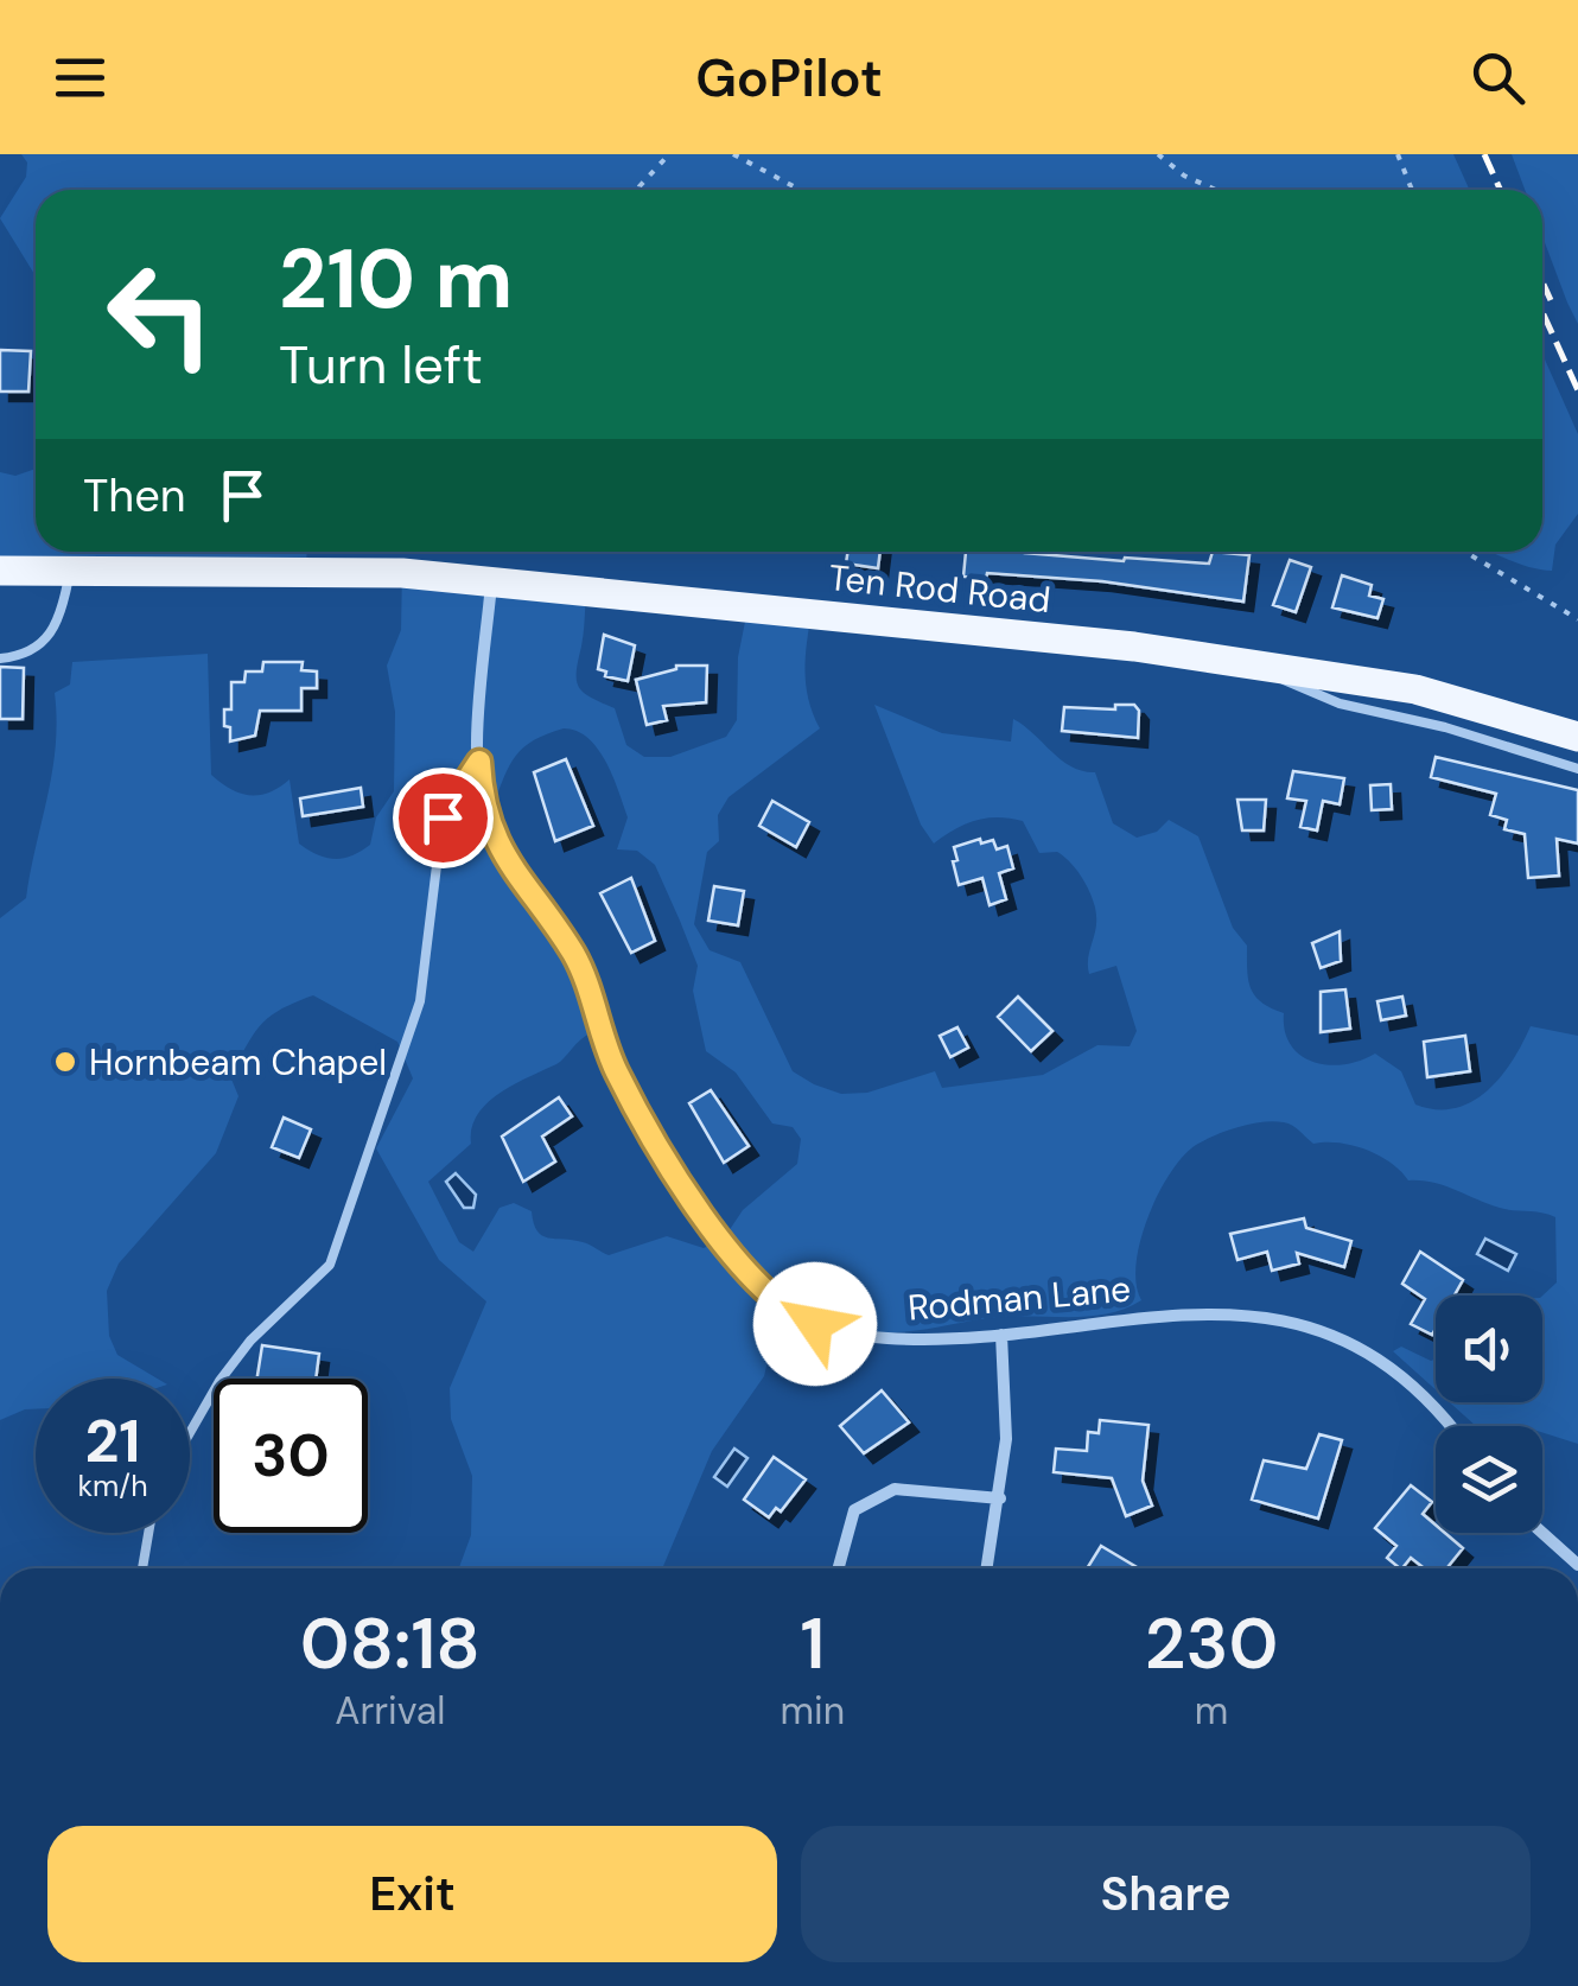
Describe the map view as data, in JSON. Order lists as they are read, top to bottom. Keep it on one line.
{"streets":{"main road":["Ten Rod Road"],"street":["Rodman Lane"]},"crossings":[["Ten Rod Road","Rodman Lane"]],"places":["Hornbeam Chapel"],"page":{"header":"GoPilot","turn":["210 m","Turn left"],"then":"Then","speed":"21 km/h","limit":"30","eta":["08:18","Arrival","1","min","230","m"],"buttons":["Exit","Share"]}}
